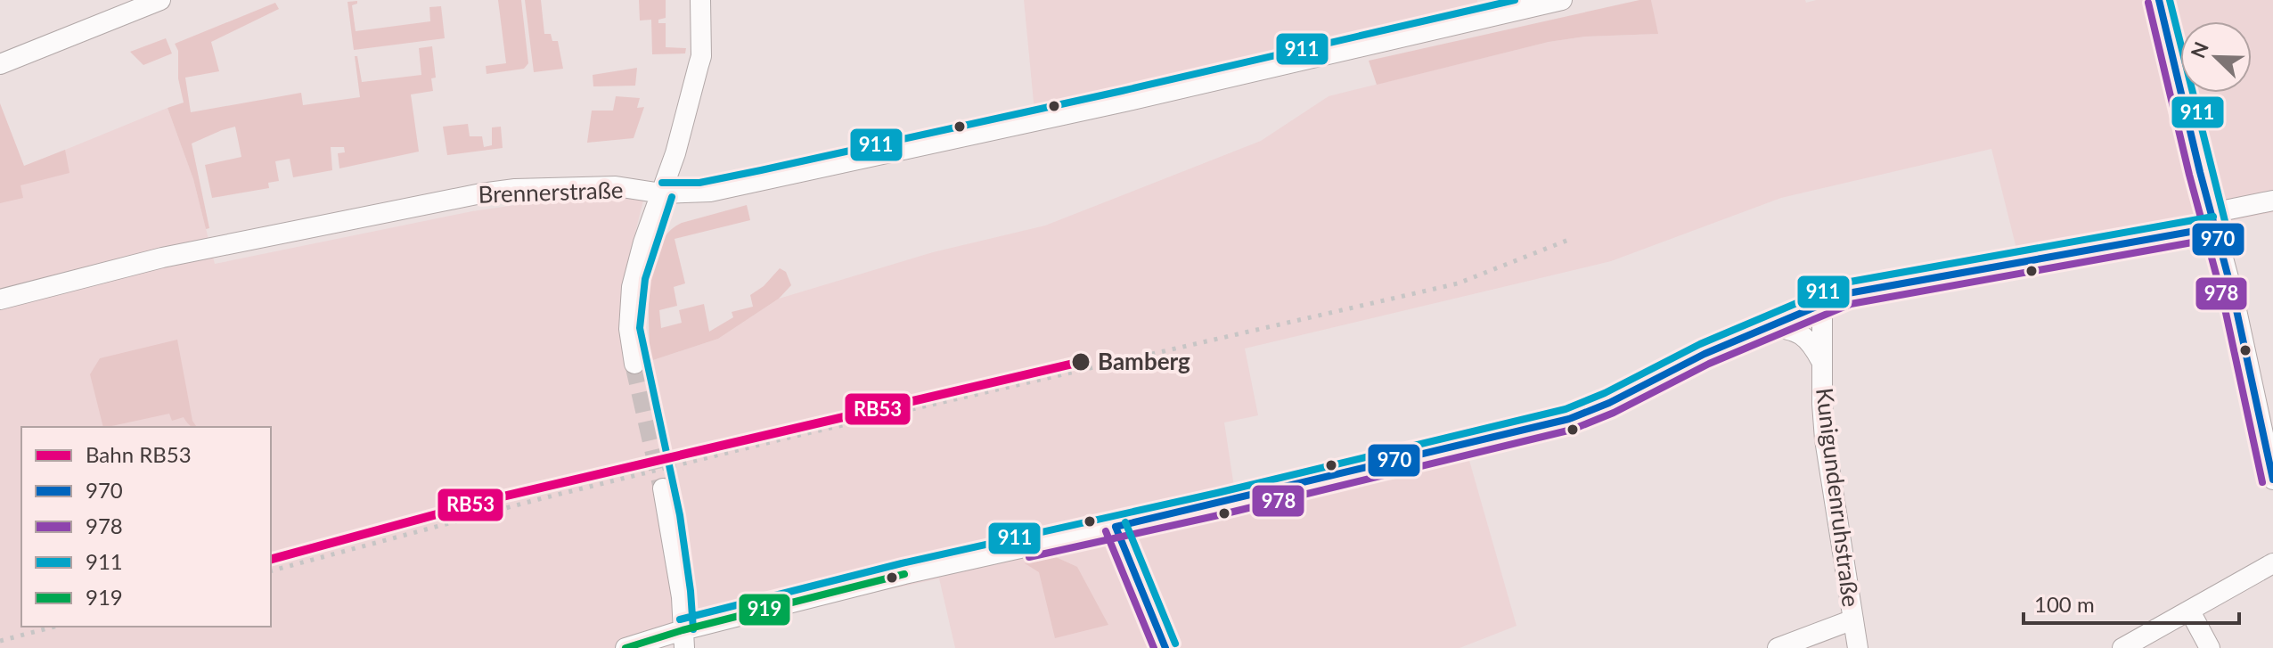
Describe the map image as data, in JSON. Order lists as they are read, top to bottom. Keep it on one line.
{"streets":{"street":["Brennerstraße","Kunigundenruhstraße"]},"places":["Bamberg"],"lines":["transit line 970","transit line 911","transit line 978","rail line RB53","transit line 919"],"legend":["Bahn RB53","970","978","911","919"],"scale_bar":"100 m","north":"top left"}
